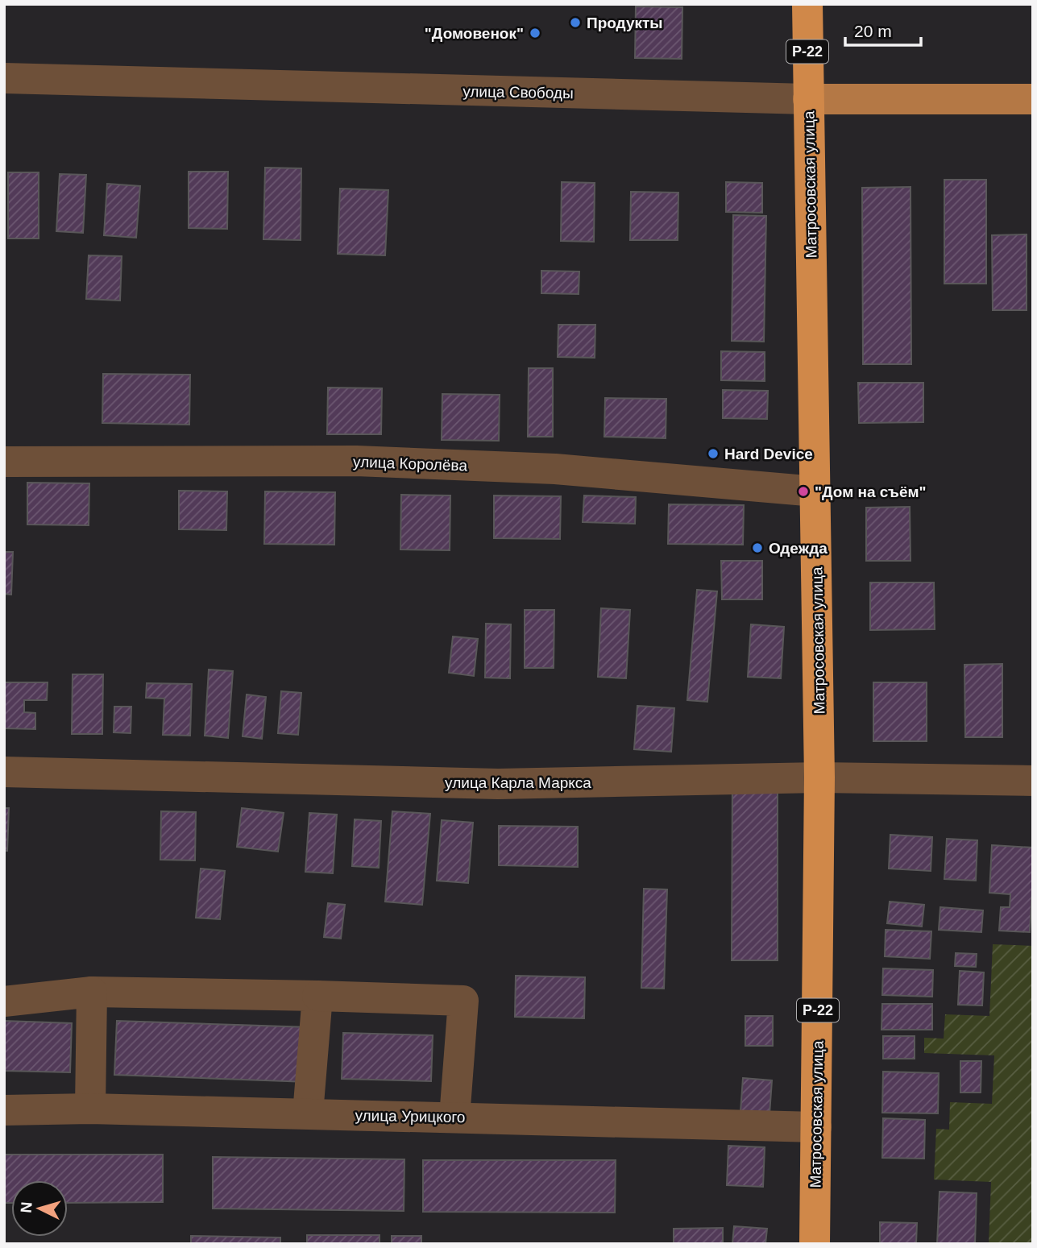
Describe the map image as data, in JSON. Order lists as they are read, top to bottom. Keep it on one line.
{"streets":{"highway":["Р-22","Матросовская улица"],"main road":["улица Свободы"],"street":["улица Королёва","улица Карла Маркса","улица Урицкого"]},"crossings":[["улица Свободы","Матросовская улица"],["Матросовская улица","улица Королёва"],["Матросовская улица","улица Карла Маркса"],["Матросовская улица","улица Урицкого"]],"places":["Продукты","\"Домовенок\"","Hard Device","\"Дом на съём\"","Одежда"],"scale_bar":"20 m","north":"left"}
